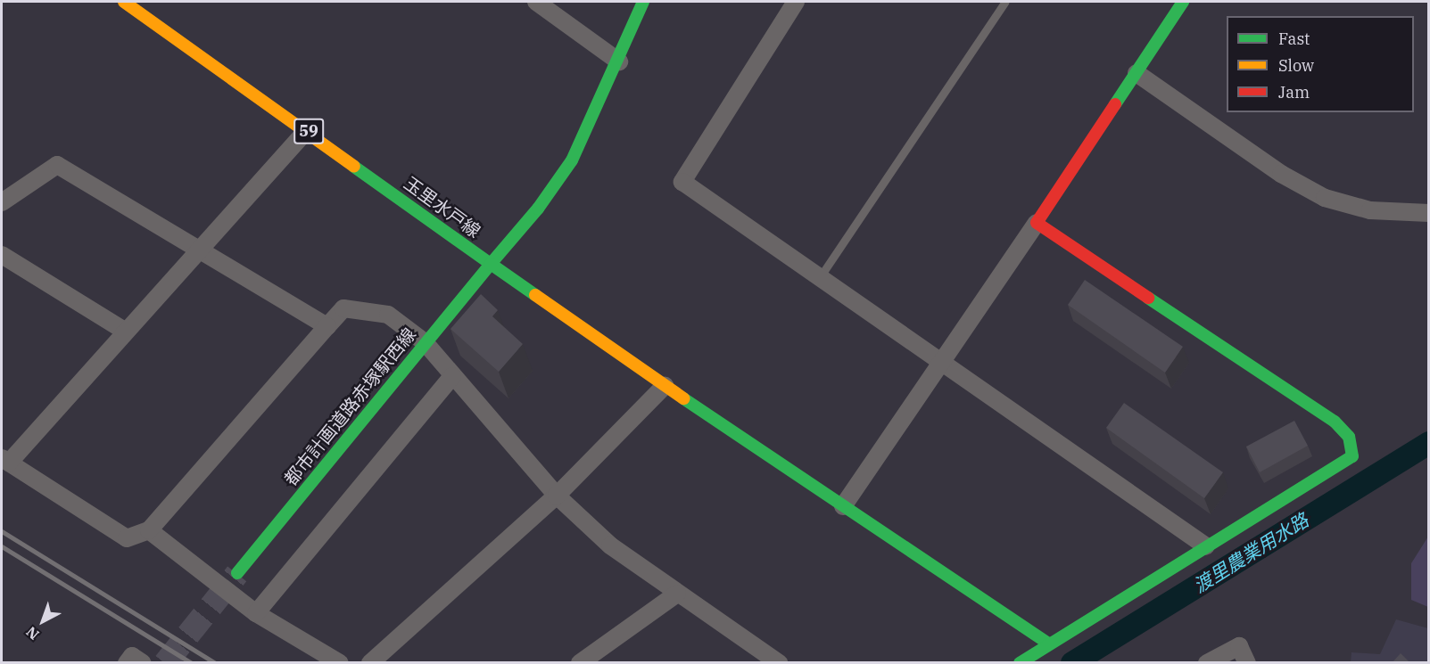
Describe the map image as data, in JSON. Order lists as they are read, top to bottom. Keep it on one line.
{"streets":{"street":["59","玉里水戸線","都市計画道路赤塚駅西線"]},"crossings":[["玉里水戸線","都市計画道路赤塚駅西線"]],"water":["渡里農業用水路"],"legend":["Fast","Slow","Jam"],"north":"bottom left"}
